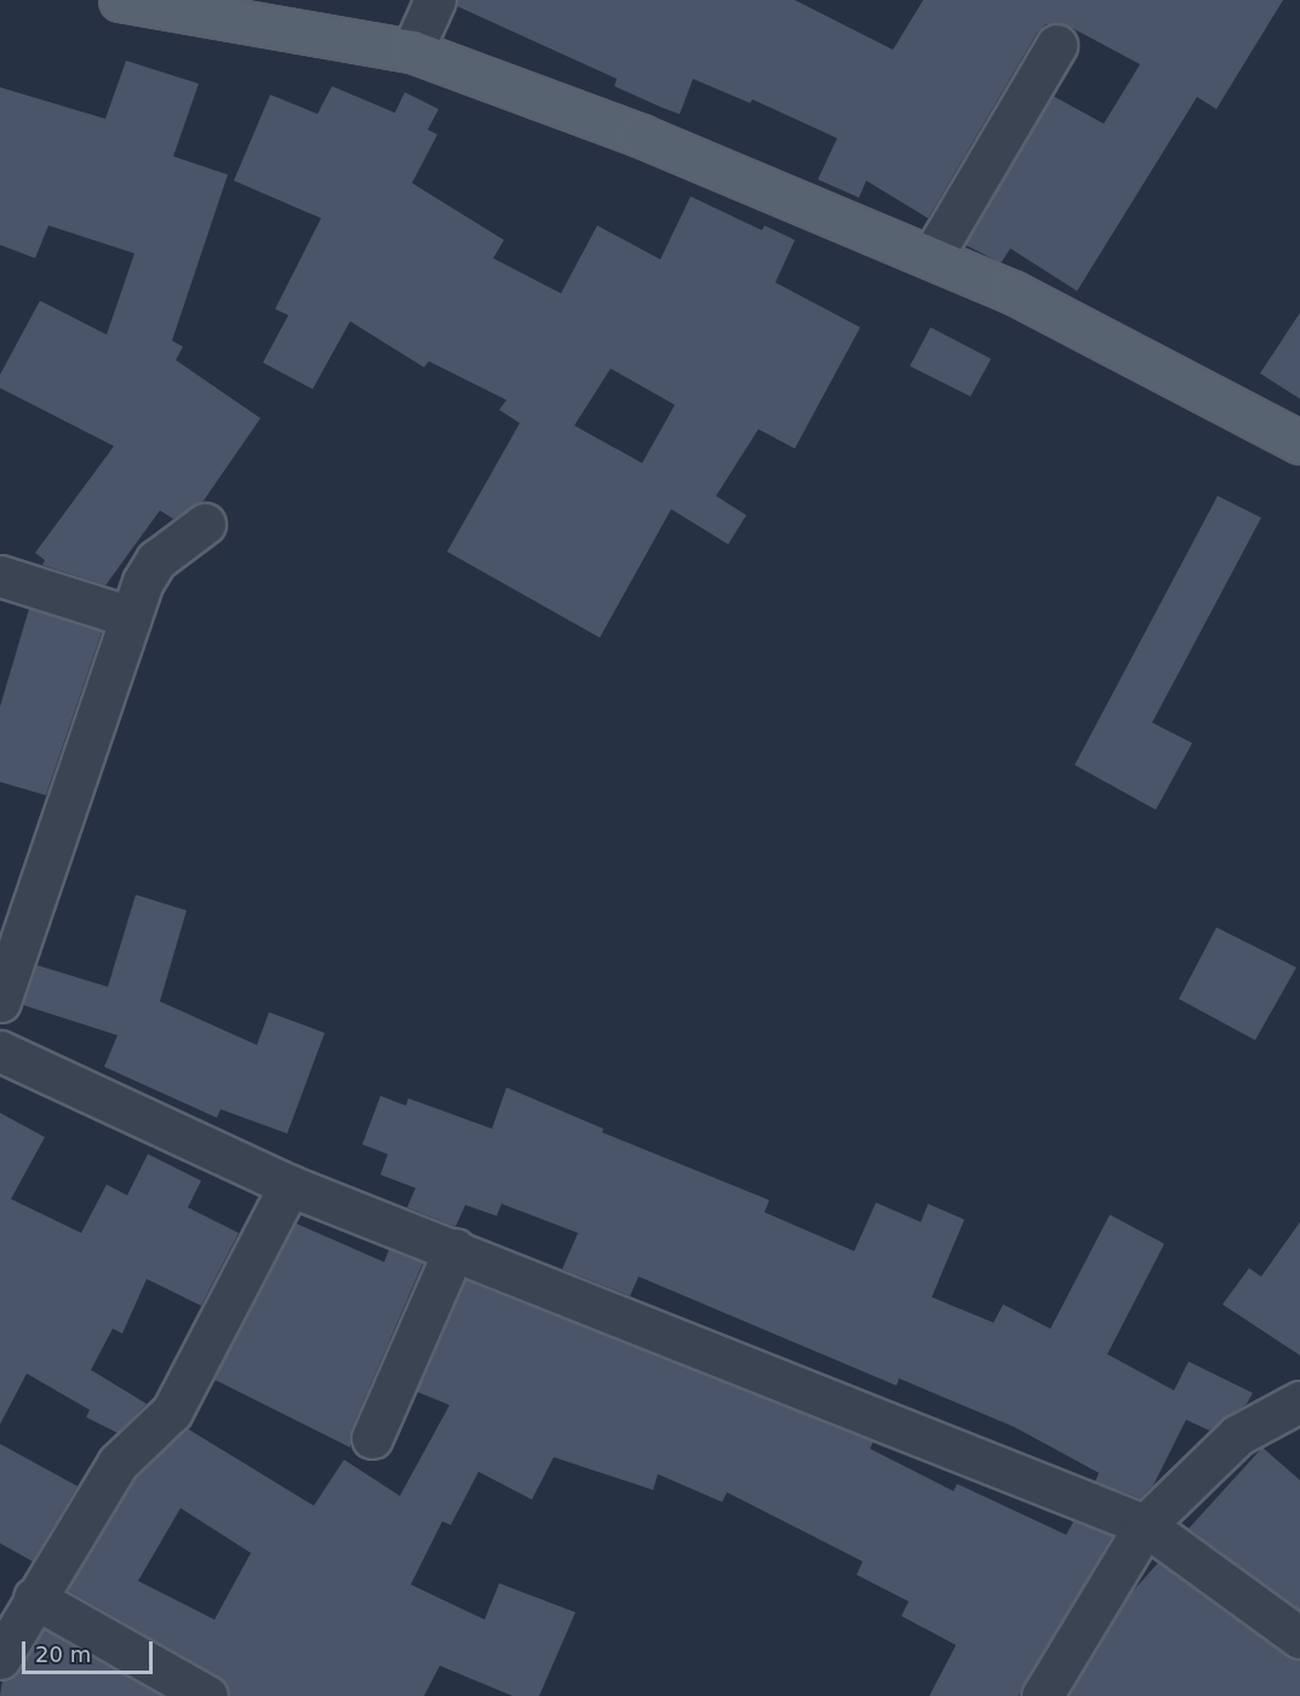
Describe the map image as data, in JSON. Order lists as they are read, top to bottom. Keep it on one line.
{"scale_bar":"20 m"}
